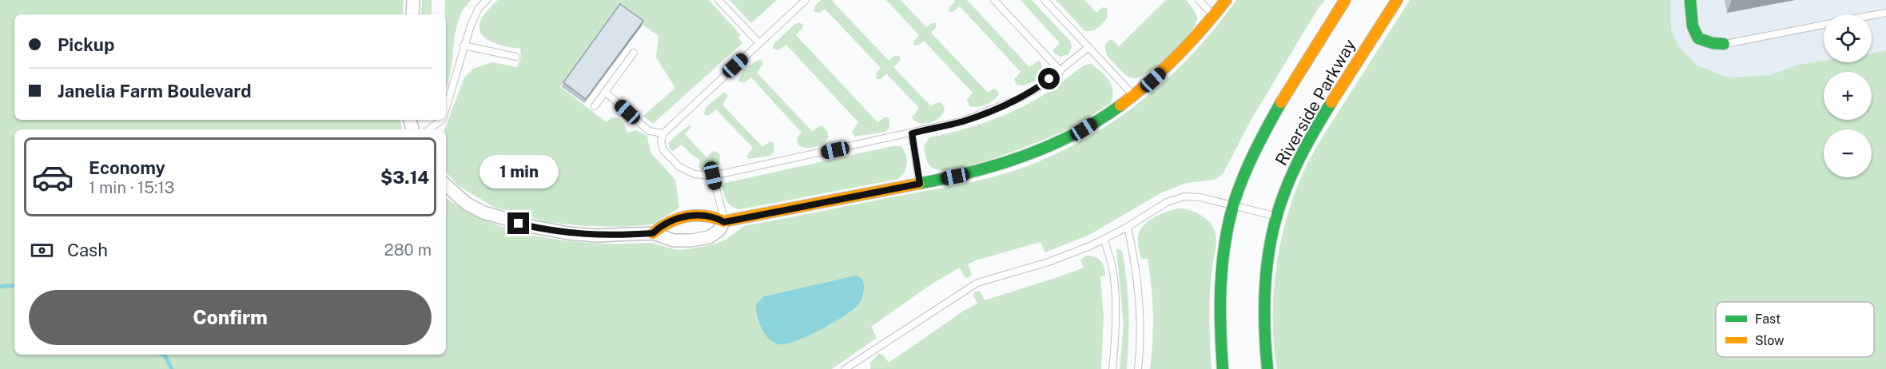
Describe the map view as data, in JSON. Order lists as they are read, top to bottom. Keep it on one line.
{"streets":{"main road":["Riverside Parkway"]},"legend":["Fast","Slow"],"page":{"map_buttons":["+","−"],"banner":["Pickup","Janelia Farm Boulevard"],"list":[{"name":"Economy","note":"1 min · 15:13","value":"$3.14"}],"bubble":"1 min","pay":["Cash","280 m"],"buttons":"Confirm"}}
